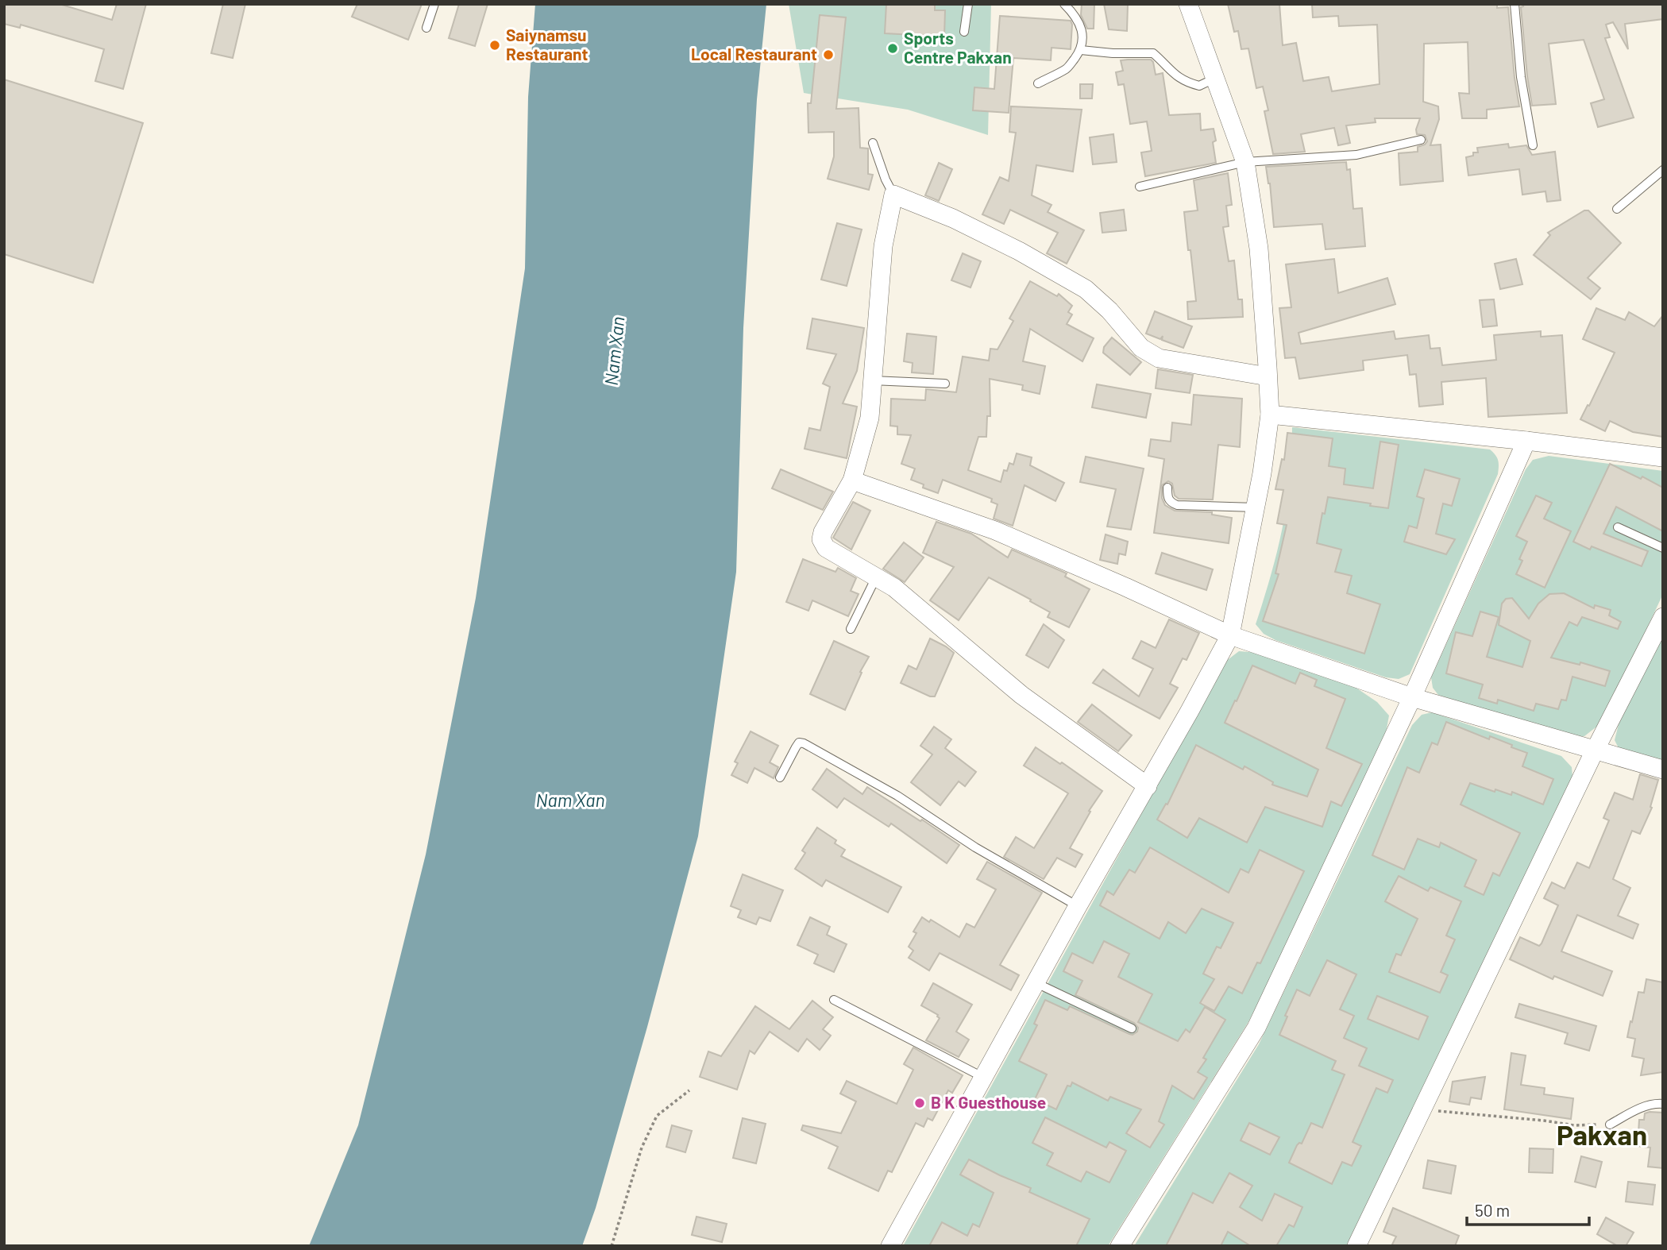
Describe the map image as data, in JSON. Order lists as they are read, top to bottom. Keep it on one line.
{"districts":["Pakxan"],"water":["Nam Xan"],"places":["Saiynamsu Restaurant","Sports Centre Pakxan","Local Restaurant","B K Guesthouse"],"scale_bar":"50 m"}
